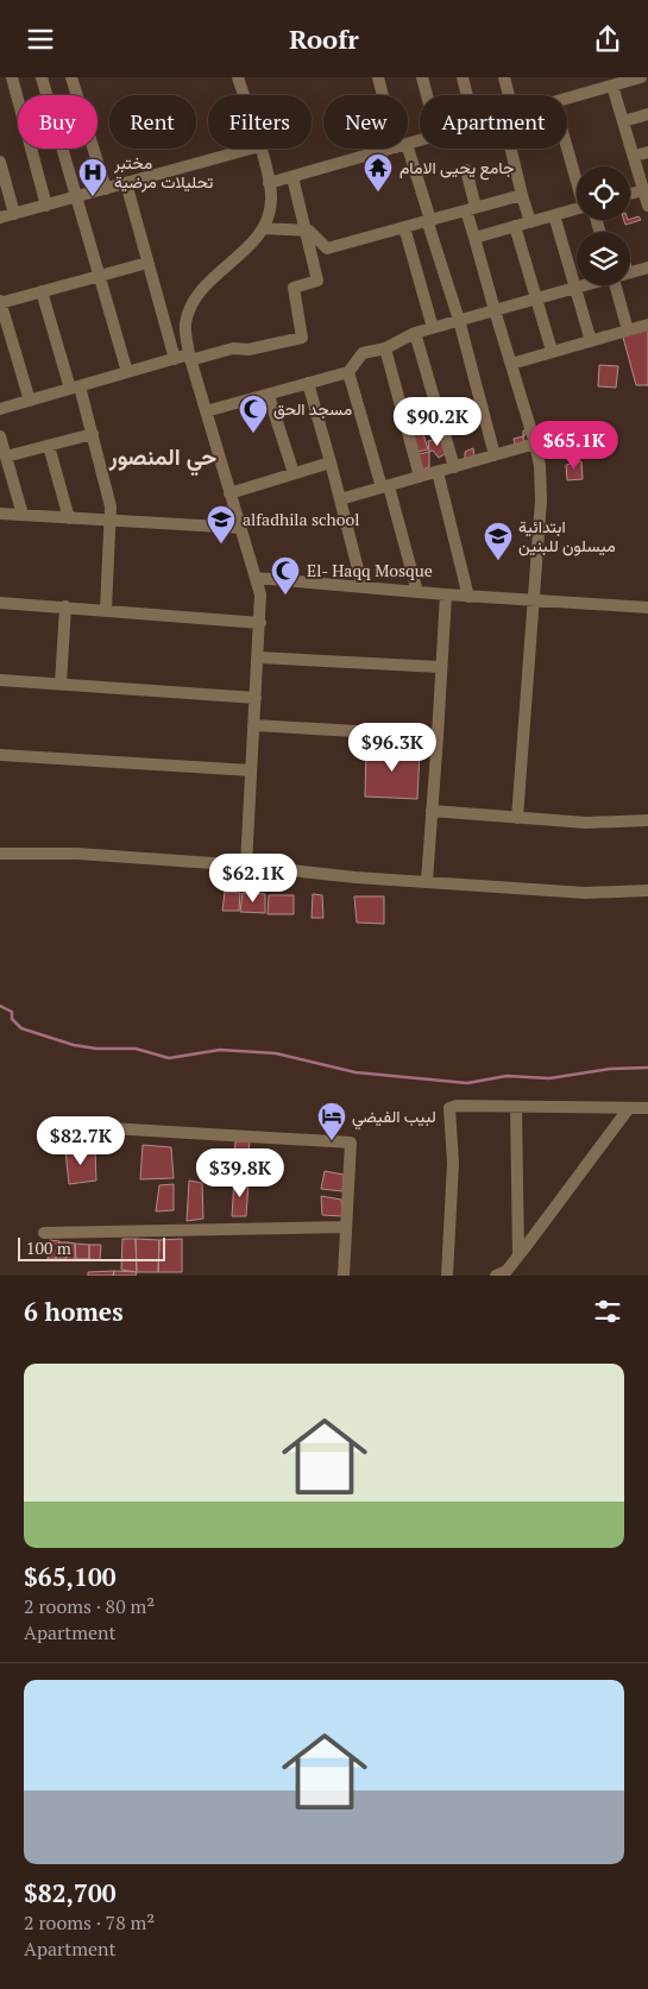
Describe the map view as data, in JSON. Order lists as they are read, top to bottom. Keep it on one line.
{"districts":["حي المنصور"],"places":{"temple":["جامع يحيى الامام"],"hospital":["مختبر تحليلات مرضية"],"mosque":["مسجد الحق","El- Haqq Mosque"],"school or university":["alfadhila school","ابتدائية ميسلون للبنين"],"hotel":["لبيب الفيضي"]},"scale_bar":"100 m","page":{"header":"Roofr","chip":["Buy","Rent","Filters","New","Apartment"],"price":["$90.2K","$65.1K","$96.3K","$62.1K","$82.7K","$39.8K"],"scale":"100 m","heading":"6 homes","list":[{"name":"$65,100","note":"2 rooms · 80 m² · Apartment"},{"name":"$82,700","note":"2 rooms · 78 m² · Apartment"}]}}
